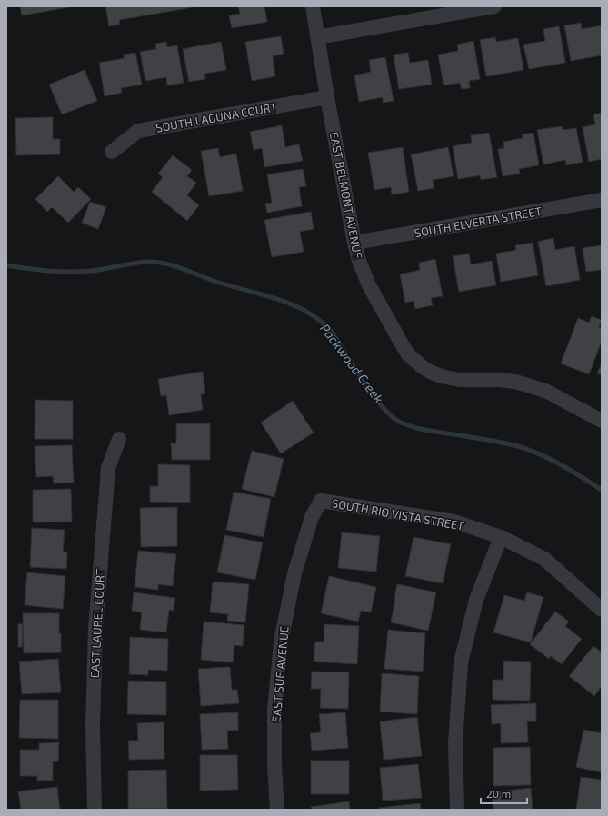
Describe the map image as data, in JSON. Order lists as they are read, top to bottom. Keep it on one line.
{"streets":{"street":["SOUTH LAGUNA COURT","EAST BELMONT AVENUE","SOUTH ELVERTA STREET","SOUTH RIO VISTA STREET","EAST LAUREL COURT","EAST SUE AVENUE"]},"crossings":[["SOUTH LAGUNA COURT","EAST BELMONT AVENUE"],["EAST BELMONT AVENUE","SOUTH ELVERTA STREET"],["SOUTH RIO VISTA STREET","EAST SUE AVENUE"]],"water":["Packwood Creek"],"scale_bar":"20 m"}
